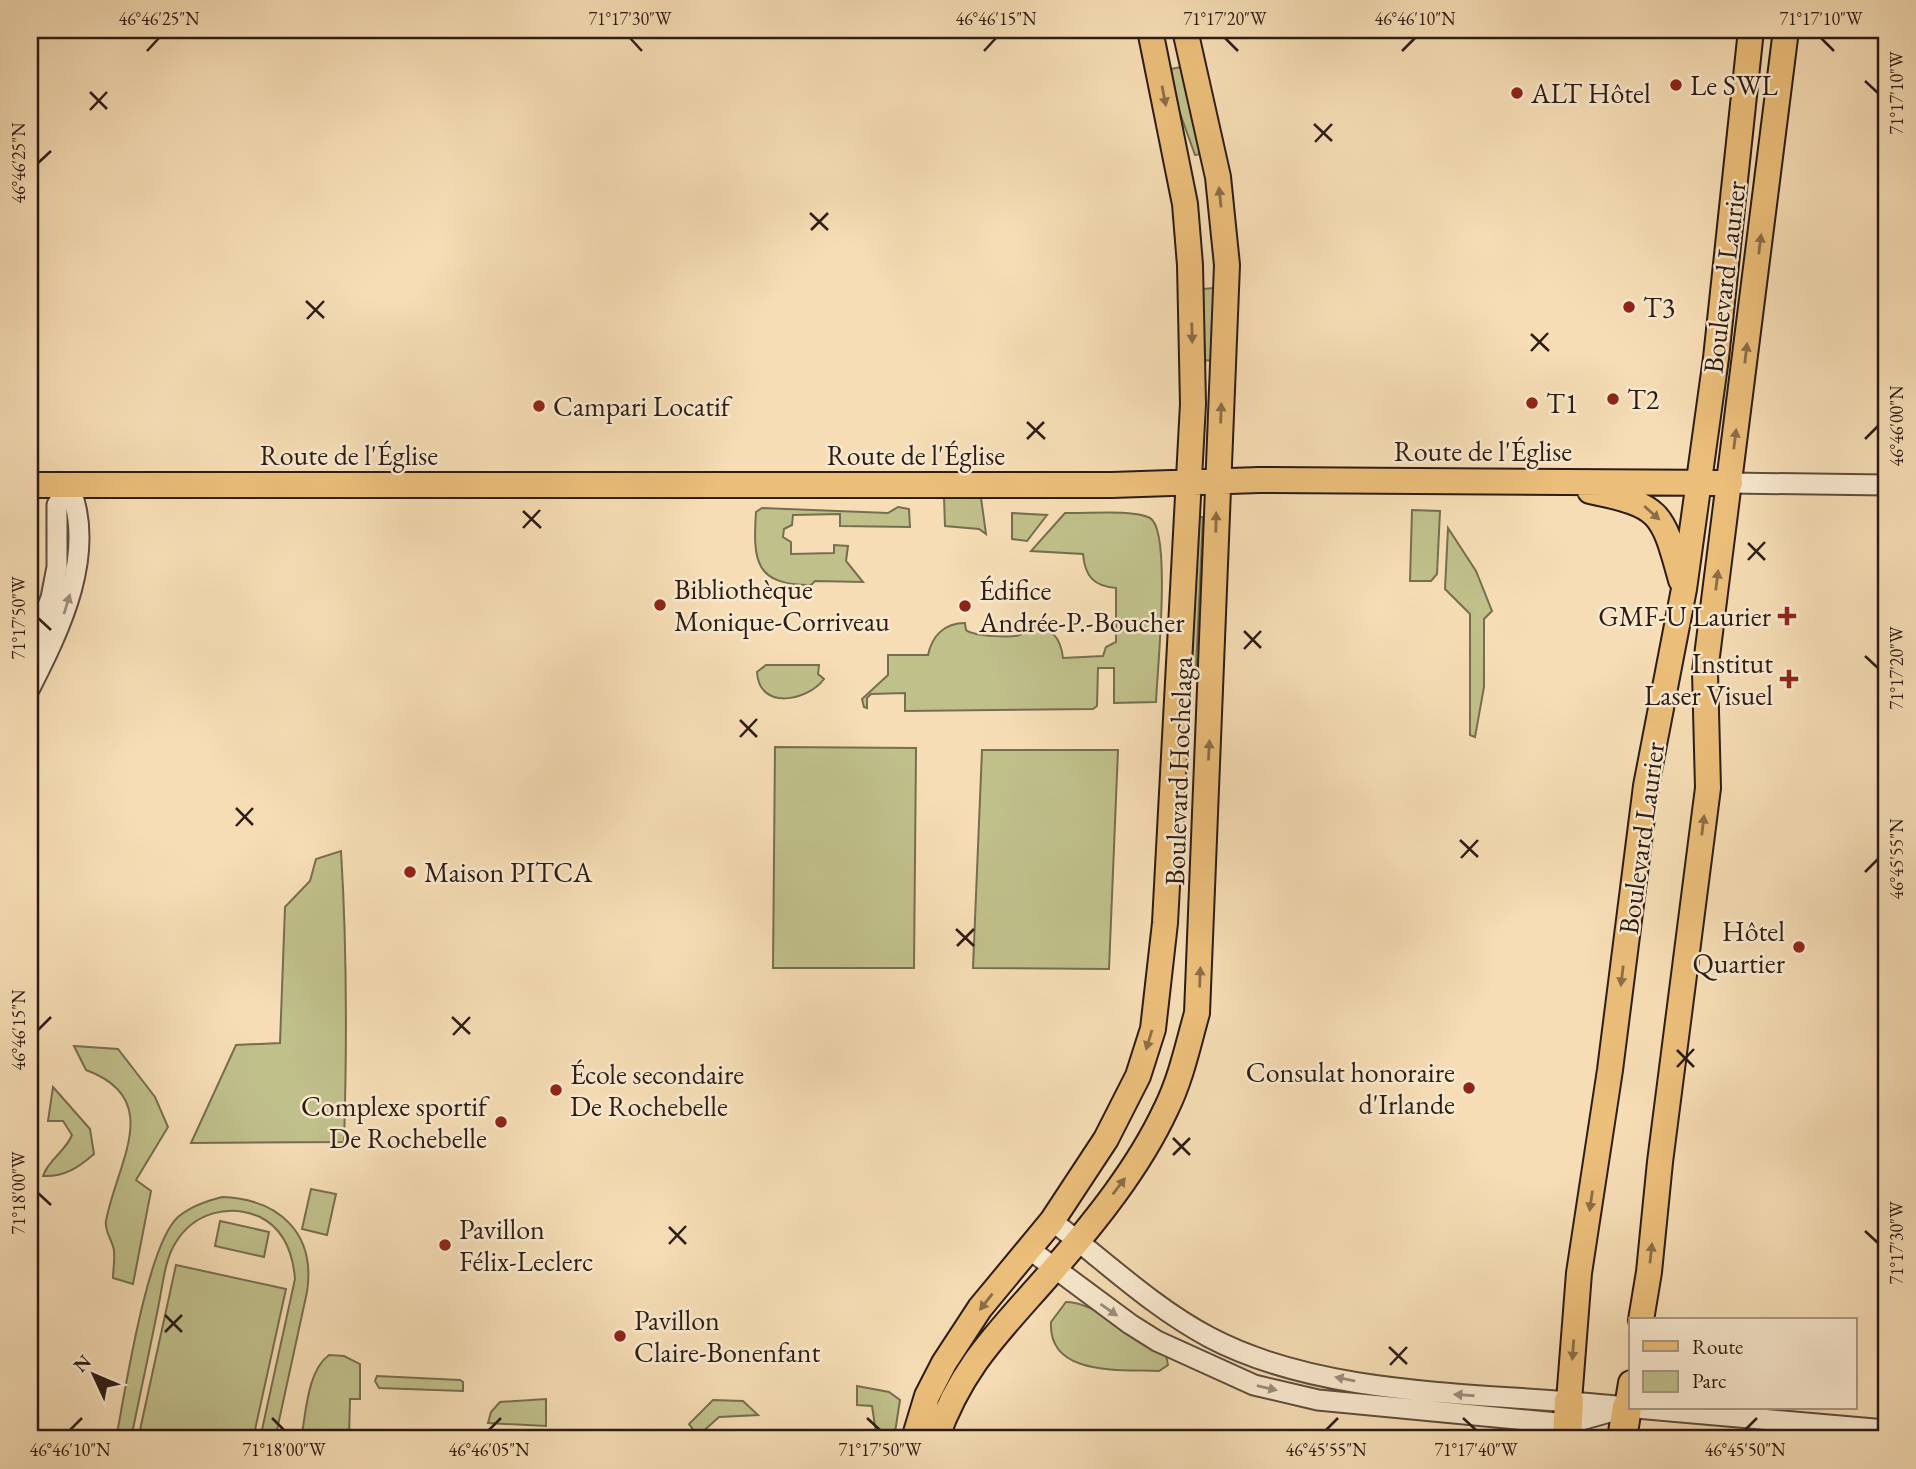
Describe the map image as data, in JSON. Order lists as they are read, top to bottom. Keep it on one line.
{"streets":{"main road":["Boulevard Laurier","Route de l'Église","Boulevard Hochelaga"]},"crossings":[["Boulevard Laurier","Route de l'Église"],["Route de l'Église","Boulevard Hochelaga"]],"places":{"other":["Le SWL","ALT Hôtel","T3","T2","T1","Campari Locatif","Bibliothèque Monique-Corriveau","Édifice Andrée-P.-Boucher","Maison PITCA","Hôtel Quartier","Consulat honoraire d'Irlande","École secondaire De Rochebelle","Complexe sportif De Rochebelle","Pavillon Félix-Leclerc","Pavillon Claire-Bonenfant"],"health":["GMF-U Laurier","Institut Laser Visuel"]},"legend":["Route","Parc"],"north":"top left","coordinates":["46°46'25\"N","71°17'30\"W","46°46'15\"N","71°17'20\"W","46°46'10\"N","71°17'10\"W","46°46'00\"N","71°17'50\"W","46°45'55\"N","71°18'00\"W","46°46'05\"N","71°17'40\"W","46°45'50\"N"]}
